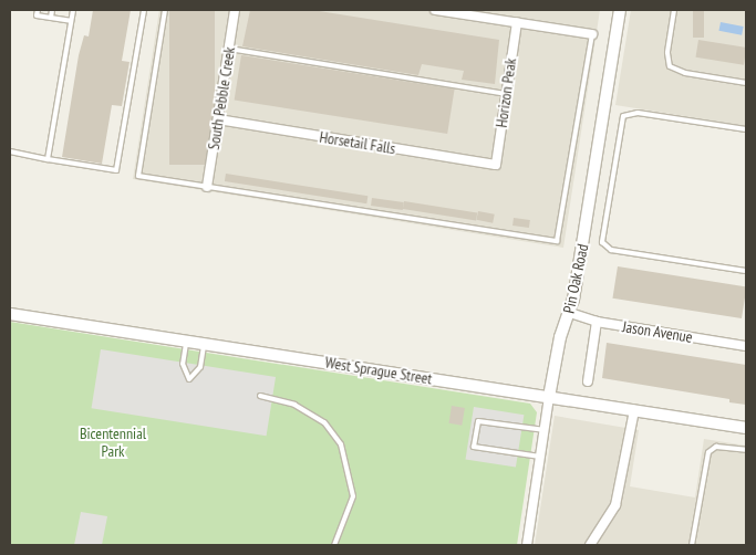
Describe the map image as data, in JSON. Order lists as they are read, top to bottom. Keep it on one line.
{"streets":{"street":["Horizon Peak","South Pebble Creek","Horsetail Falls","Pin Oak Road","Jason Avenue","West Sprague Street"]},"crossings":[["Horizon Peak","Horsetail Falls"],["South Pebble Creek","Horsetail Falls"],["Pin Oak Road","Jason Avenue"],["Pin Oak Road","West Sprague Street"]],"parks":["Bicentennial Park"]}
